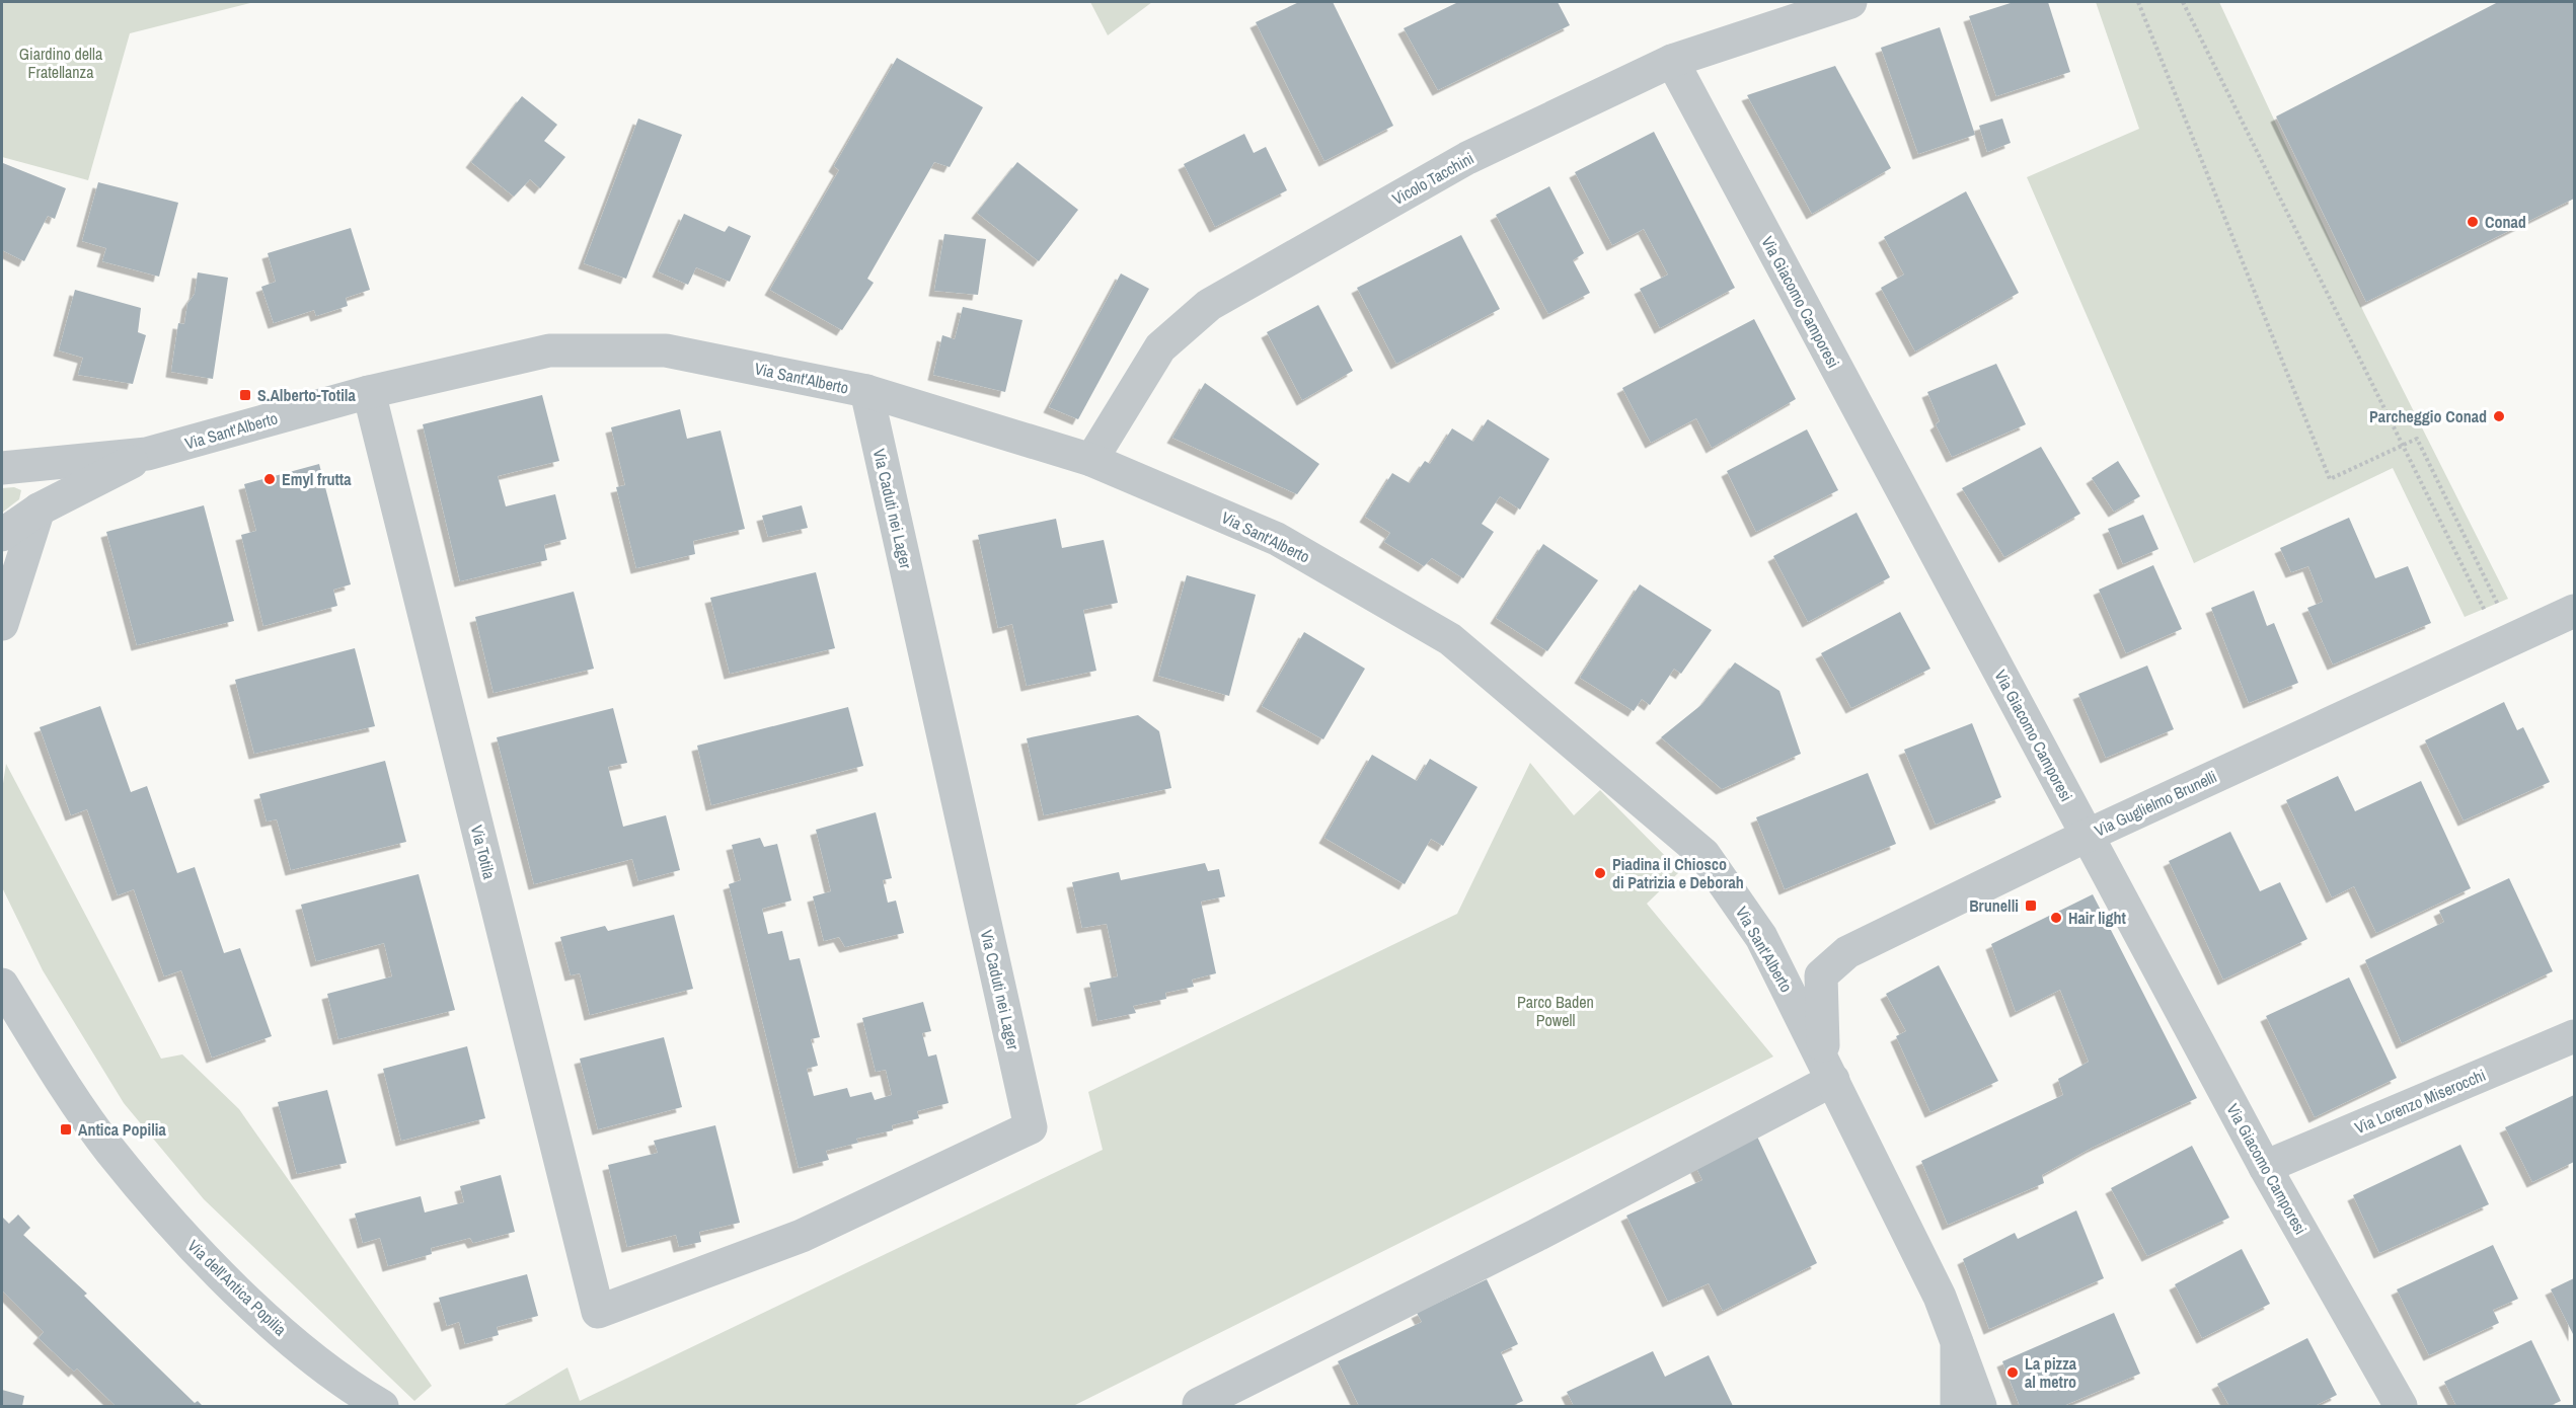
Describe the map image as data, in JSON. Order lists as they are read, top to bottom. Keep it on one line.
{"streets":{"street":["Vicolo Tacchini","Via Giacomo Camporesi","Via Sant'Alberto","Via Caduti nei Lager","Via Guglielmo Brunelli","Via Totila","Via Lorenzo Miserocchi","Via dell'Antica Popilia"]},"crossings":[["Vicolo Tacchini","Via Giacomo Camporesi"],["Vicolo Tacchini","Via Sant'Alberto"],["Via Giacomo Camporesi","Via Guglielmo Brunelli"],["Via Giacomo Camporesi","Via Lorenzo Miserocchi"],["Via Sant'Alberto","Via Caduti nei Lager"],["Via Sant'Alberto","Via Guglielmo Brunelli"],["Via Sant'Alberto","Via Totila"],["Via Caduti nei Lager","Via Totila"]],"parks":["Giardino della Fratellanza","Parco Baden Powell"],"places":{"other":["Conad","Parcheggio Conad","Emyl frutta","Piadina il Chiosco di Patrizia e Deborah","Hair light","La pizza al metro"],"transit":["S.Alberto-Totila","Brunelli","Antica Popilia"]}}
